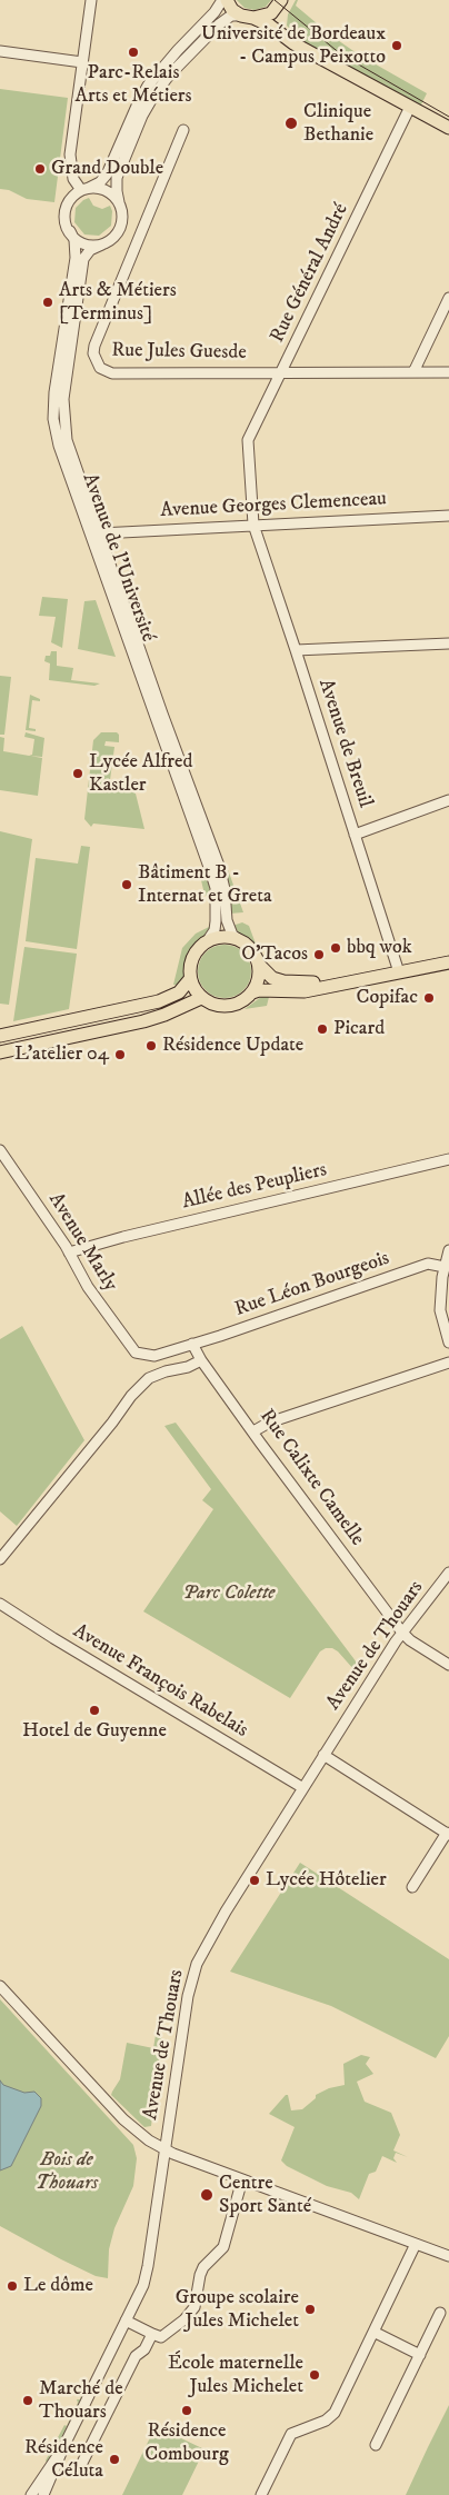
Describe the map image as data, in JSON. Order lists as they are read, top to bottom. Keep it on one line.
{"streets":{"street":["Rue Général André","Rue Jules Guesde","Avenue Georges Clemenceau","Avenue de l'Université","Avenue de Breuil","Allée des Peupliers","Avenue Marly","Rue Léon Bourgeois","Rue Calixte Camelle","Avenue de Thouars","Avenue François Rabelais"]},"crossings":[["Rue Général André","Rue Jules Guesde"],["Rue Général André","Avenue Georges Clemenceau"],["Rue Général André","Avenue de Breuil"],["Avenue Georges Clemenceau","Avenue de l'Université"],["Avenue Georges Clemenceau","Avenue de Breuil"],["Allée des Peupliers","Avenue Marly"],["Avenue Marly","Rue Léon Bourgeois"],["Rue Léon Bourgeois","Rue Calixte Camelle"],["Rue Calixte Camelle","Avenue de Thouars"],["Avenue de Thouars","Avenue François Rabelais"]],"parks":["Parc Colette","Bois de Thouars"],"places":["Université de Bordeaux - Campus Peixotto","Parc-Relais Arts et Métiers","Clinique Bethanie","Grand Double","Arts & Métiers [Terminus]","Lycée Alfred Kastler","Bâtiment B - Internat et Greta","bbq wok","O'Tacos","Copifac","Picard","Résidence Update","L'atelier 04","Hotel de Guyenne","Lycée Hôtelier","Centre Sport Santé","Le dôme","Groupe scolaire Jules Michelet","École maternelle Jules Michelet","Marché de Thouars","Résidence Combourg","Résidence Céluta"]}
